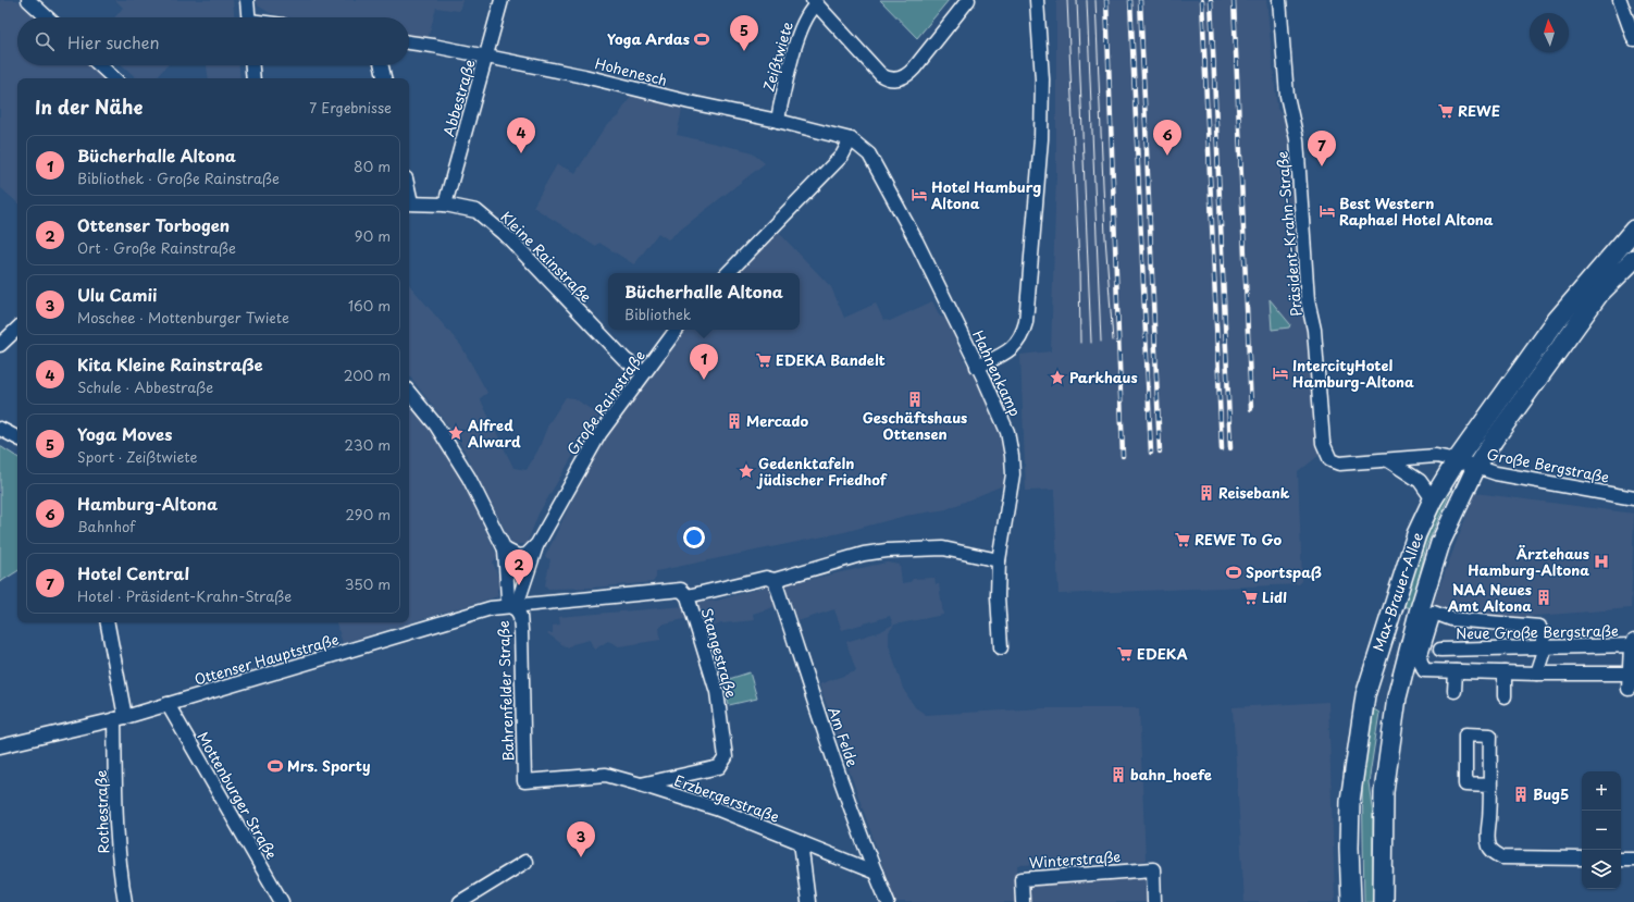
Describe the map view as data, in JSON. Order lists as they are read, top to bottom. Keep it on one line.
{"streets":{"main road":["Max-Brauer-Allee"],"street":["Zeißtwiete","Hohenesch","Abbestraße","Präsident-Krahn-Straße","Kleine Rainstraße","Hahnenkamp","Große Rainstraße","Große Bergstraße","Neue Große Bergstraße","Stangestraße","Ottenser Hauptstraße","Bahrenfelder Straße","Am Felde","Mottenburger Straße","Erzbergerstraße","Rothestraße","Winterstraße"]},"crossings":[["Zeißtwiete","Hohenesch"],["Hohenesch","Abbestraße"],["Hohenesch","Hahnenkamp"],["Abbestraße","Kleine Rainstraße"],["Präsident-Krahn-Straße","Große Bergstraße"],["Kleine Rainstraße","Große Rainstraße"],["Hahnenkamp","Ottenser Hauptstraße"],["Große Rainstraße","Ottenser Hauptstraße"],["Große Rainstraße","Bahrenfelder Straße"],["Große Bergstraße","Max-Brauer-Allee"],["Stangestraße","Ottenser Hauptstraße"],["Stangestraße","Erzbergerstraße"],["Ottenser Hauptstraße","Bahrenfelder Straße"],["Ottenser Hauptstraße","Am Felde"],["Ottenser Hauptstraße","Mottenburger Straße"],["Ottenser Hauptstraße","Rothestraße"],["Bahrenfelder Straße","Erzbergerstraße"],["Am Felde","Erzbergerstraße"]],"places":{"sports":["Yoga Ardas","Sportspaß","Mrs. Sporty"],"supermarket":["REWE","EDEKA Bandelt","REWE To Go","Lidl","EDEKA"],"hotel":["Hotel Hamburg Altona","Best Western Raphael Hotel Altona","IntercityHotel Hamburg-Altona"],"place":["Parkhaus","Alfred Alward","Gedenktafeln jüdischer Friedhof"],"building":["Geschäftshaus Ottensen","Mercado","Reisebank","NAA Neues Amt Altona","bahn_hoefe","Bug5"],"hospital":["Ärztehaus Hamburg-Altona"]},"north":"top","page":{"pins":["5","4","6","7","1","2","3"],"search":"Hier suchen","heading":["In der Nähe","7 Ergebnisse"],"list":[{"mark":"1","name":"Bücherhalle Altona","note":"Bibliothek · Große Rainstraße","value":"80 m"},{"mark":"2","name":"Ottenser Torbogen","note":"Ort · Große Rainstraße","value":"90 m"},{"mark":"3","name":"Ulu Camii","note":"Moschee · Mottenburger Twiete","value":"160 m"},{"mark":"4","name":"Kita Kleine Rainstraße","note":"Schule · Abbestraße","value":"200 m"},{"mark":"5","name":"Yoga Moves","note":"Sport · Zeißtwiete","value":"230 m"},{"mark":"6","name":"Hamburg-Altona","note":"Bahnhof","value":"290 m"},{"mark":"7","name":"Hotel Central","note":"Hotel · Präsident-Krahn-Straße","value":"350 m"}],"popup":["Bücherhalle Altona","Bibliothek"],"map_buttons":["+","−"]}}
